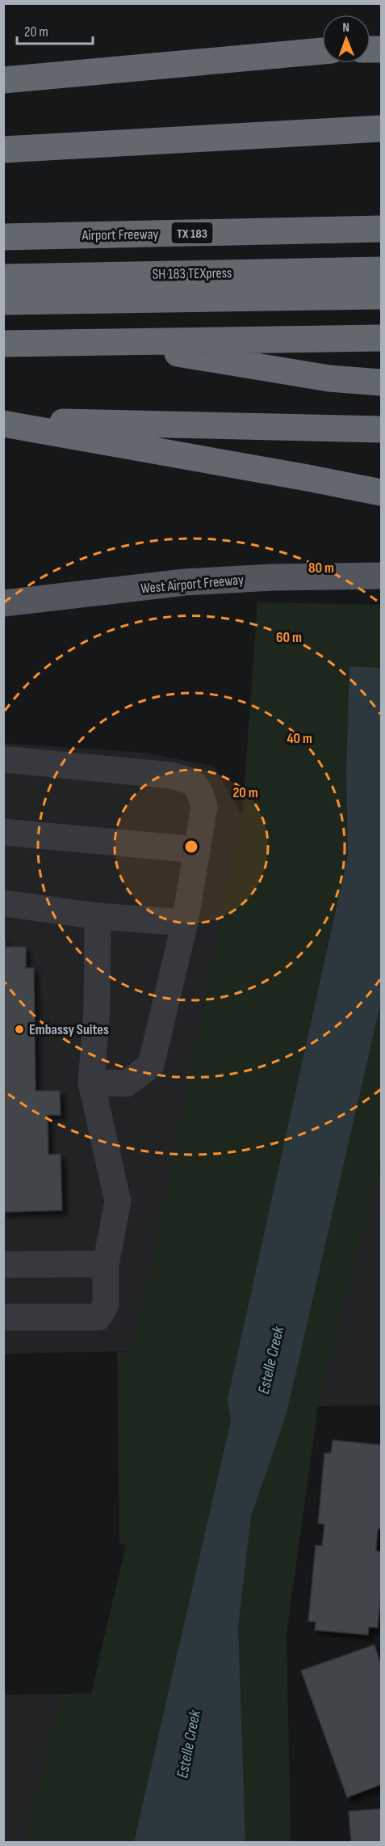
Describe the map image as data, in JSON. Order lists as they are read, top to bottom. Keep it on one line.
{"streets":{"highway":["TX 183","Airport Freeway","SH 183 TEXpress"],"main road":["West Airport Freeway"]},"water":["Estelle Creek"],"places":["Embassy Suites"],"scale_bar":"20 m","north":"top","rings":["80 m","60 m","40 m","20 m"]}
